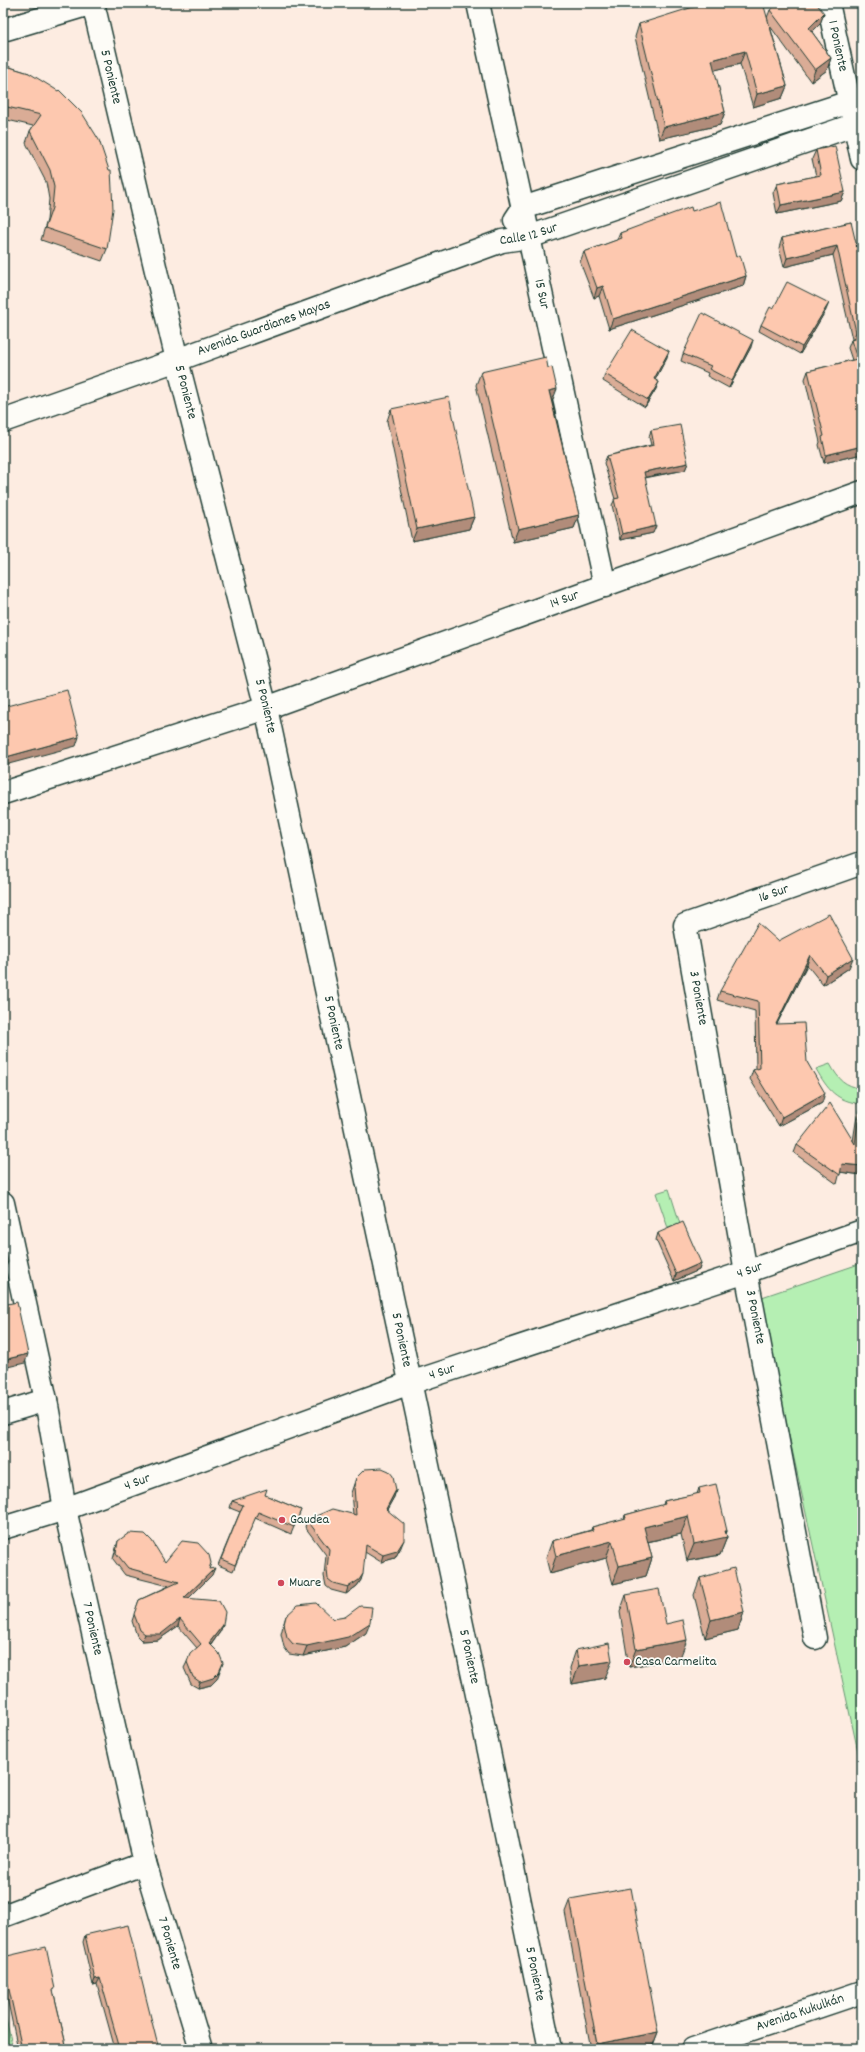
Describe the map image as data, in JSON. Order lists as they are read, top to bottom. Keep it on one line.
{"streets":{"street":["1 Poniente","5 Poniente","Calle 12 Sur","15 Sur","Avenida Guardianes Mayas","14 Sur","16 Sur","3 Poniente","4 Sur","7 Poniente","Avenida Kukulkán"]},"crossings":[["1 Poniente","Calle 12 Sur"],["5 Poniente","Avenida Guardianes Mayas"],["5 Poniente","14 Sur"],["5 Poniente","4 Sur"],["Calle 12 Sur","15 Sur"],["Calle 12 Sur","Avenida Guardianes Mayas"],["15 Sur","14 Sur"],["16 Sur","3 Poniente"],["3 Poniente","4 Sur"],["4 Sur","7 Poniente"]],"places":["Gaudea","Muare","Casa Carmelita"]}
